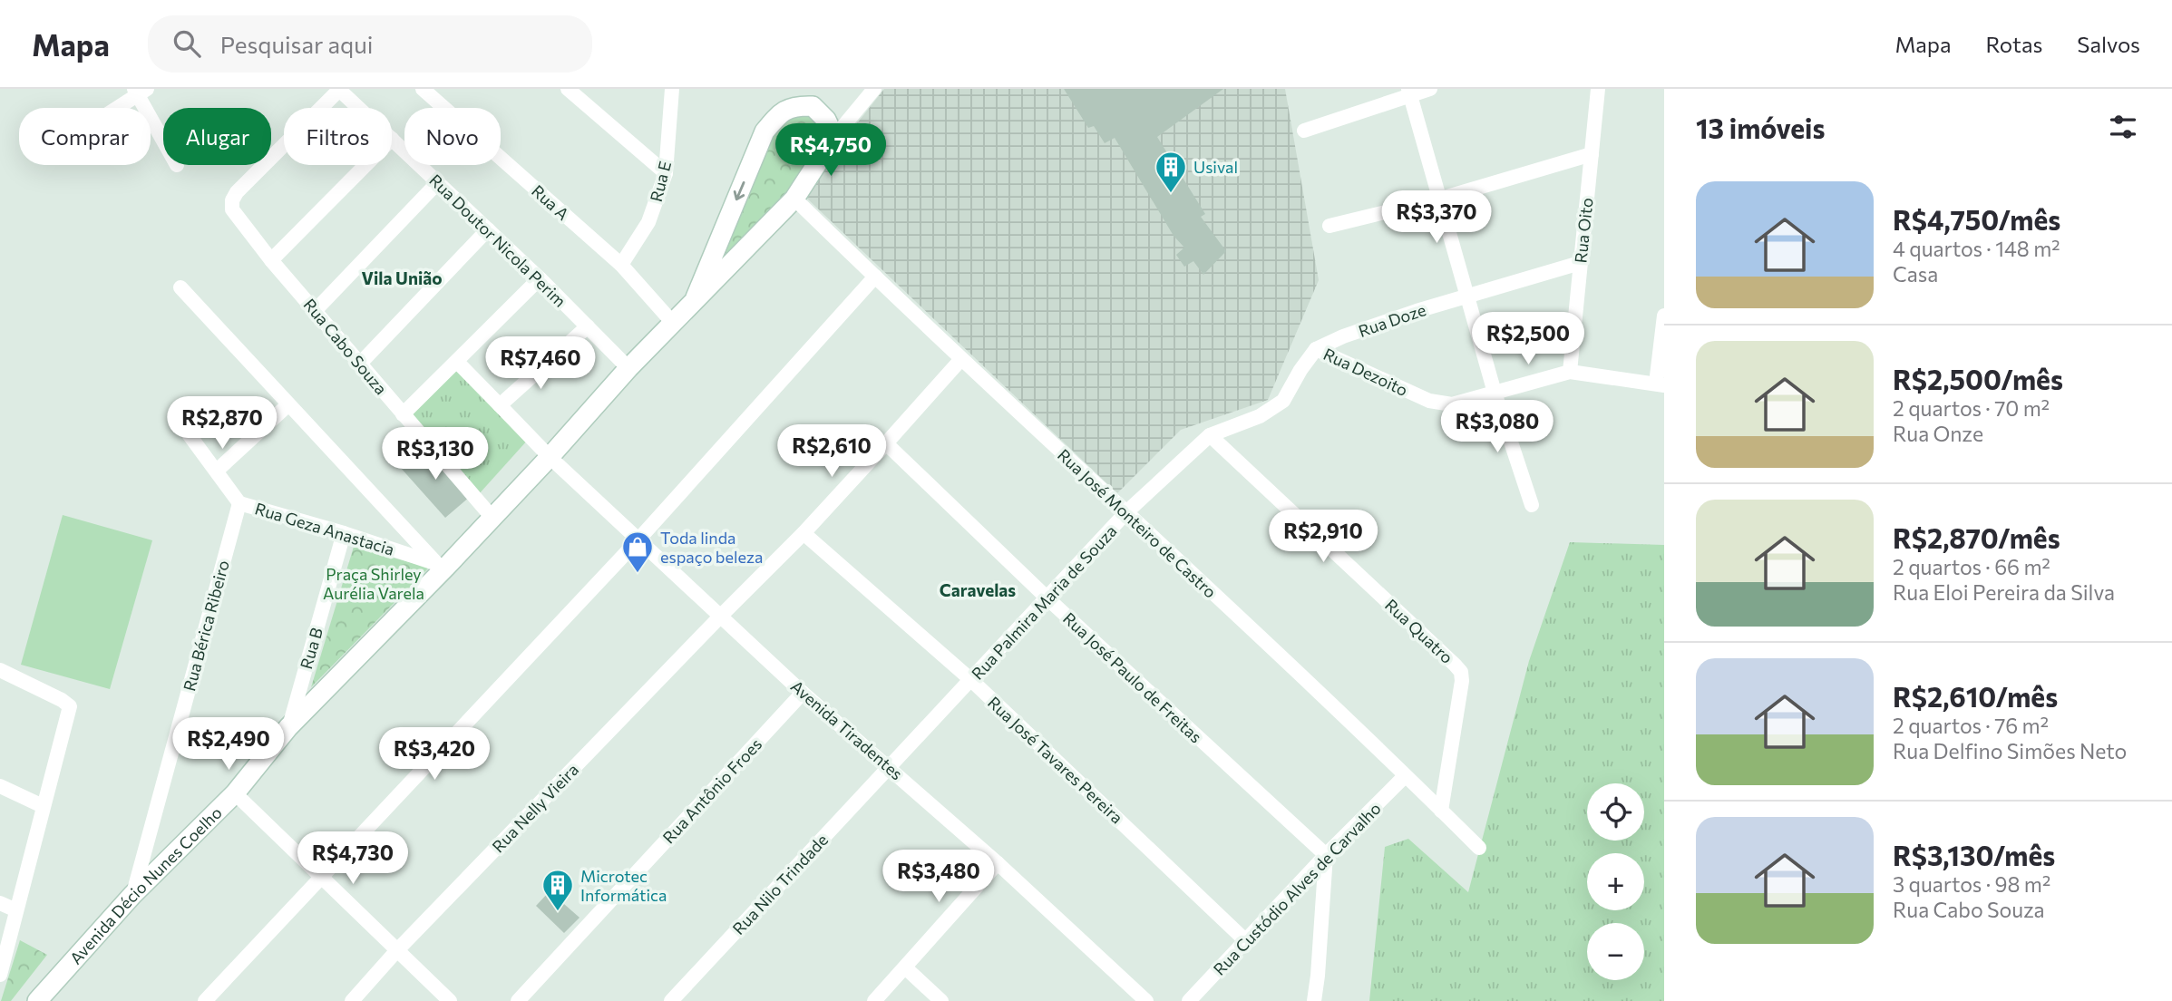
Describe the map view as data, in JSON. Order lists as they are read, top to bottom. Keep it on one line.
{"streets":{"street":["Rua E","Rua A","Rua Oito","Rua Doutor Nicola Perim","Rua Doze","Rua Cabo Souza","Rua Dezoito","Rua José Monteiro de Castro","Rua Geza Anastacia","Rua Palmira Maria de Souza","Rua Bérica Ribeiro","Rua Quatro","Rua B","Rua José Paulo de Freitas","Avenida Tiradentes","Rua José Tavares Pereira","Rua Antônio Froes","Rua Nelly Vieira","Rua Nilo Trindade","Avenida Décio Nunes Coelho","Rua Custódio Alves de Carvalho"]},"crossings":[["Rua E","Rua A"],["Rua A","Avenida Décio Nunes Coelho"],["Rua Oito","Rua Doze"],["Rua Doutor Nicola Perim","Rua Cabo Souza"],["Rua Doutor Nicola Perim","Avenida Décio Nunes Coelho"],["Rua Doze","Rua Dezoito"],["Rua Doze","Rua Palmira Maria de Souza"],["Rua Cabo Souza","Avenida Décio Nunes Coelho"],["Rua Dezoito","Rua Palmira Maria de Souza"],["Rua José Monteiro de Castro","Rua Palmira Maria de Souza"],["Rua José Monteiro de Castro","Rua Quatro"],["Rua José Monteiro de Castro","Rua Nelly Vieira"],["Rua José Monteiro de Castro","Avenida Décio Nunes Coelho"],["Rua José Monteiro de Castro","Rua Custódio Alves de Carvalho"],["Rua Geza Anastacia","Rua Bérica Ribeiro"],["Rua Geza Anastacia","Rua B"],["Rua Geza Anastacia","Avenida Décio Nunes Coelho"],["Rua Palmira Maria de Souza","Rua Quatro"],["Rua Palmira Maria de Souza","Rua José Paulo de Freitas"],["Rua Palmira Maria de Souza","Avenida Tiradentes"],["Rua Palmira Maria de Souza","Rua José Tavares Pereira"],["Rua Palmira Maria de Souza","Rua Nilo Trindade"],["Rua Bérica Ribeiro","Avenida Décio Nunes Coelho"],["Rua B","Avenida Décio Nunes Coelho"],["Rua José Paulo de Freitas","Rua Nelly Vieira"],["Rua José Paulo de Freitas","Rua Custódio Alves de Carvalho"],["Avenida Tiradentes","Rua Antônio Froes"],["Avenida Tiradentes","Rua Nelly Vieira"],["Avenida Tiradentes","Rua Nilo Trindade"],["Avenida Tiradentes","Avenida Décio Nunes Coelho"],["Rua José Tavares Pereira","Rua Nelly Vieira"],["Rua José Tavares Pereira","Rua Custódio Alves de Carvalho"]],"districts":["Vila União","Caravelas"],"parks":["Praça Shirley Aurélia Varela"],"places":{"building":["Usival","Microtec Informática"],"shop":["Toda linda espaço beleza"]},"page":{"header":"Mapa","search":"Pesquisar aqui","nav":["Mapa","Rotas","Salvos"],"heading":"13 imóveis","chip":["Comprar","Alugar","Filtros","Novo"],"price":["R$4,750","R$3,370","R$2,500","R$7,460","R$2,870","R$3,080","R$2,610","R$3,130","R$2,910","R$2,490","R$3,420","R$4,730","R$3,480"],"list":[{"name":"R$4,750/mês","note":"4 quartos · 148 m² · Casa"},{"name":"R$2,500/mês","note":"2 quartos · 70 m² · Rua Onze"},{"name":"R$2,870/mês","note":"2 quartos · 66 m² · Rua Eloi Pereira da Silva"},{"name":"R$2,610/mês","note":"2 quartos · 76 m² · Rua Delfino Simões Neto"},{"name":"R$3,130/mês","note":"3 quartos · 98 m² · Rua Cabo Souza"}],"map_buttons":["+","−"]}}
